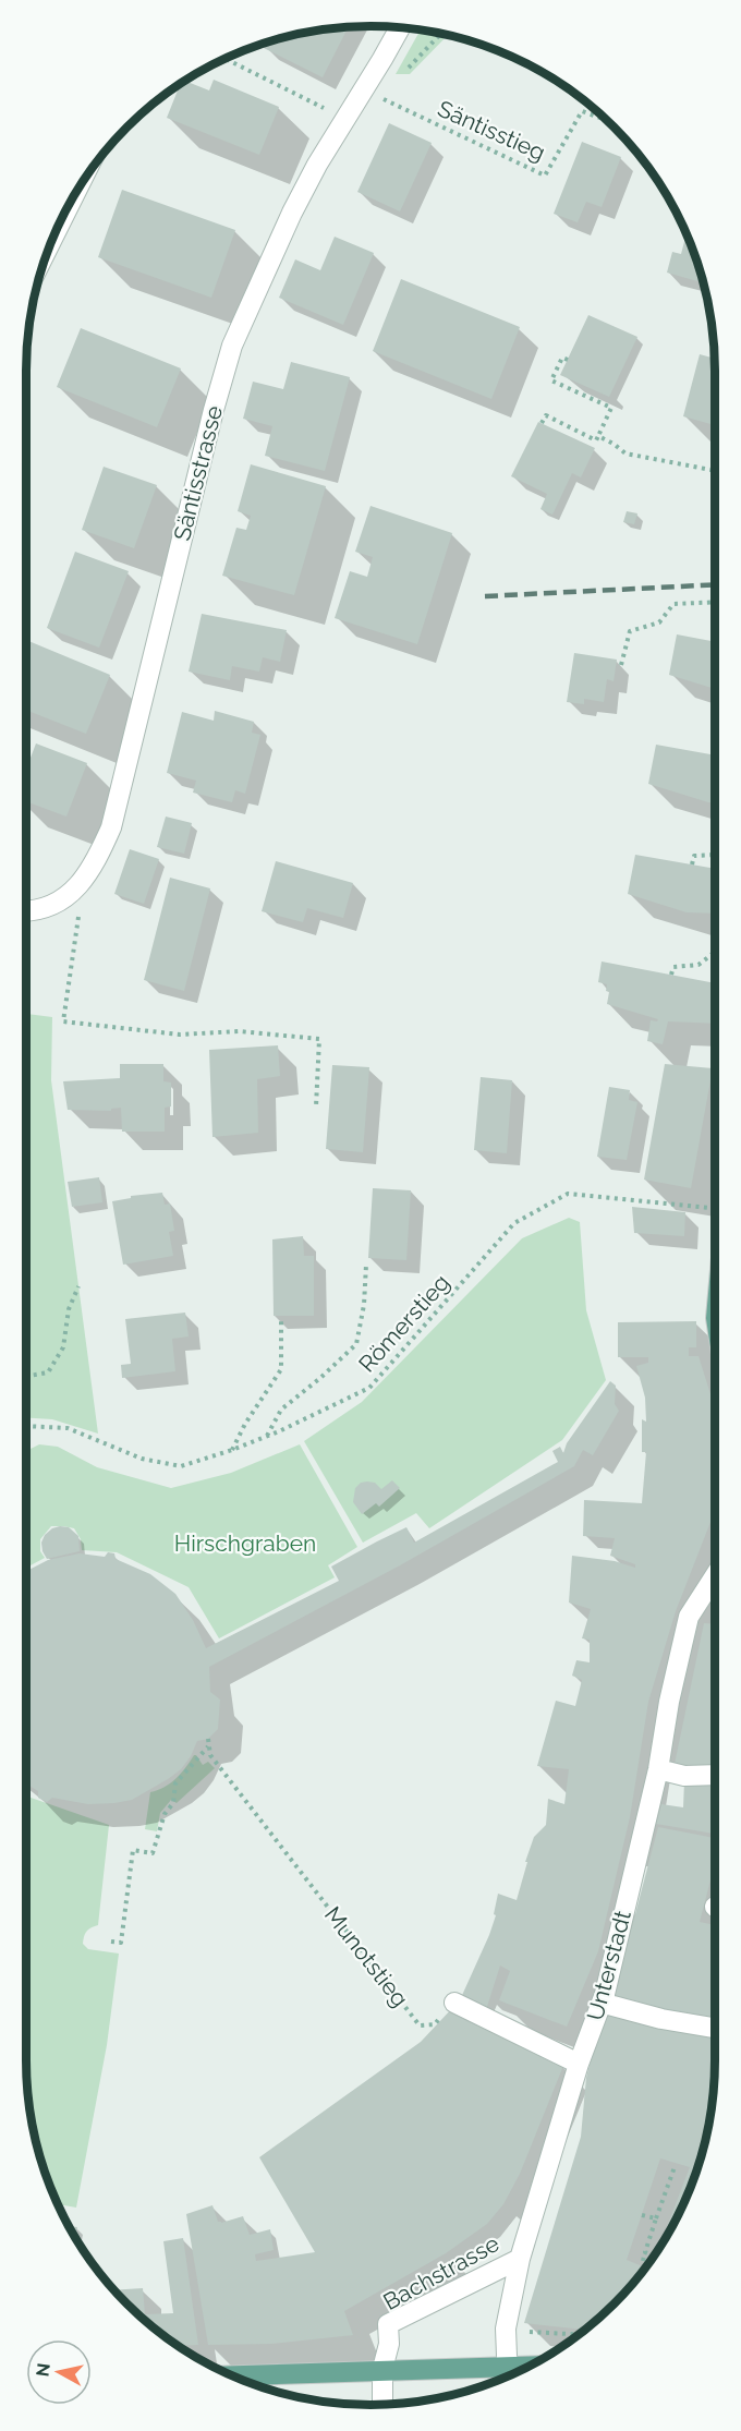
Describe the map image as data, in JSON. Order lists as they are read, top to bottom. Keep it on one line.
{"streets":{"street":["Säntisstrasse","Unterstadt","Bachstrasse"],"path":["Säntisstieg","Römerstieg","Munotstieg"]},"crossings":[["Unterstadt","Bachstrasse"]],"parks":["Hirschgraben"],"north":"left"}
